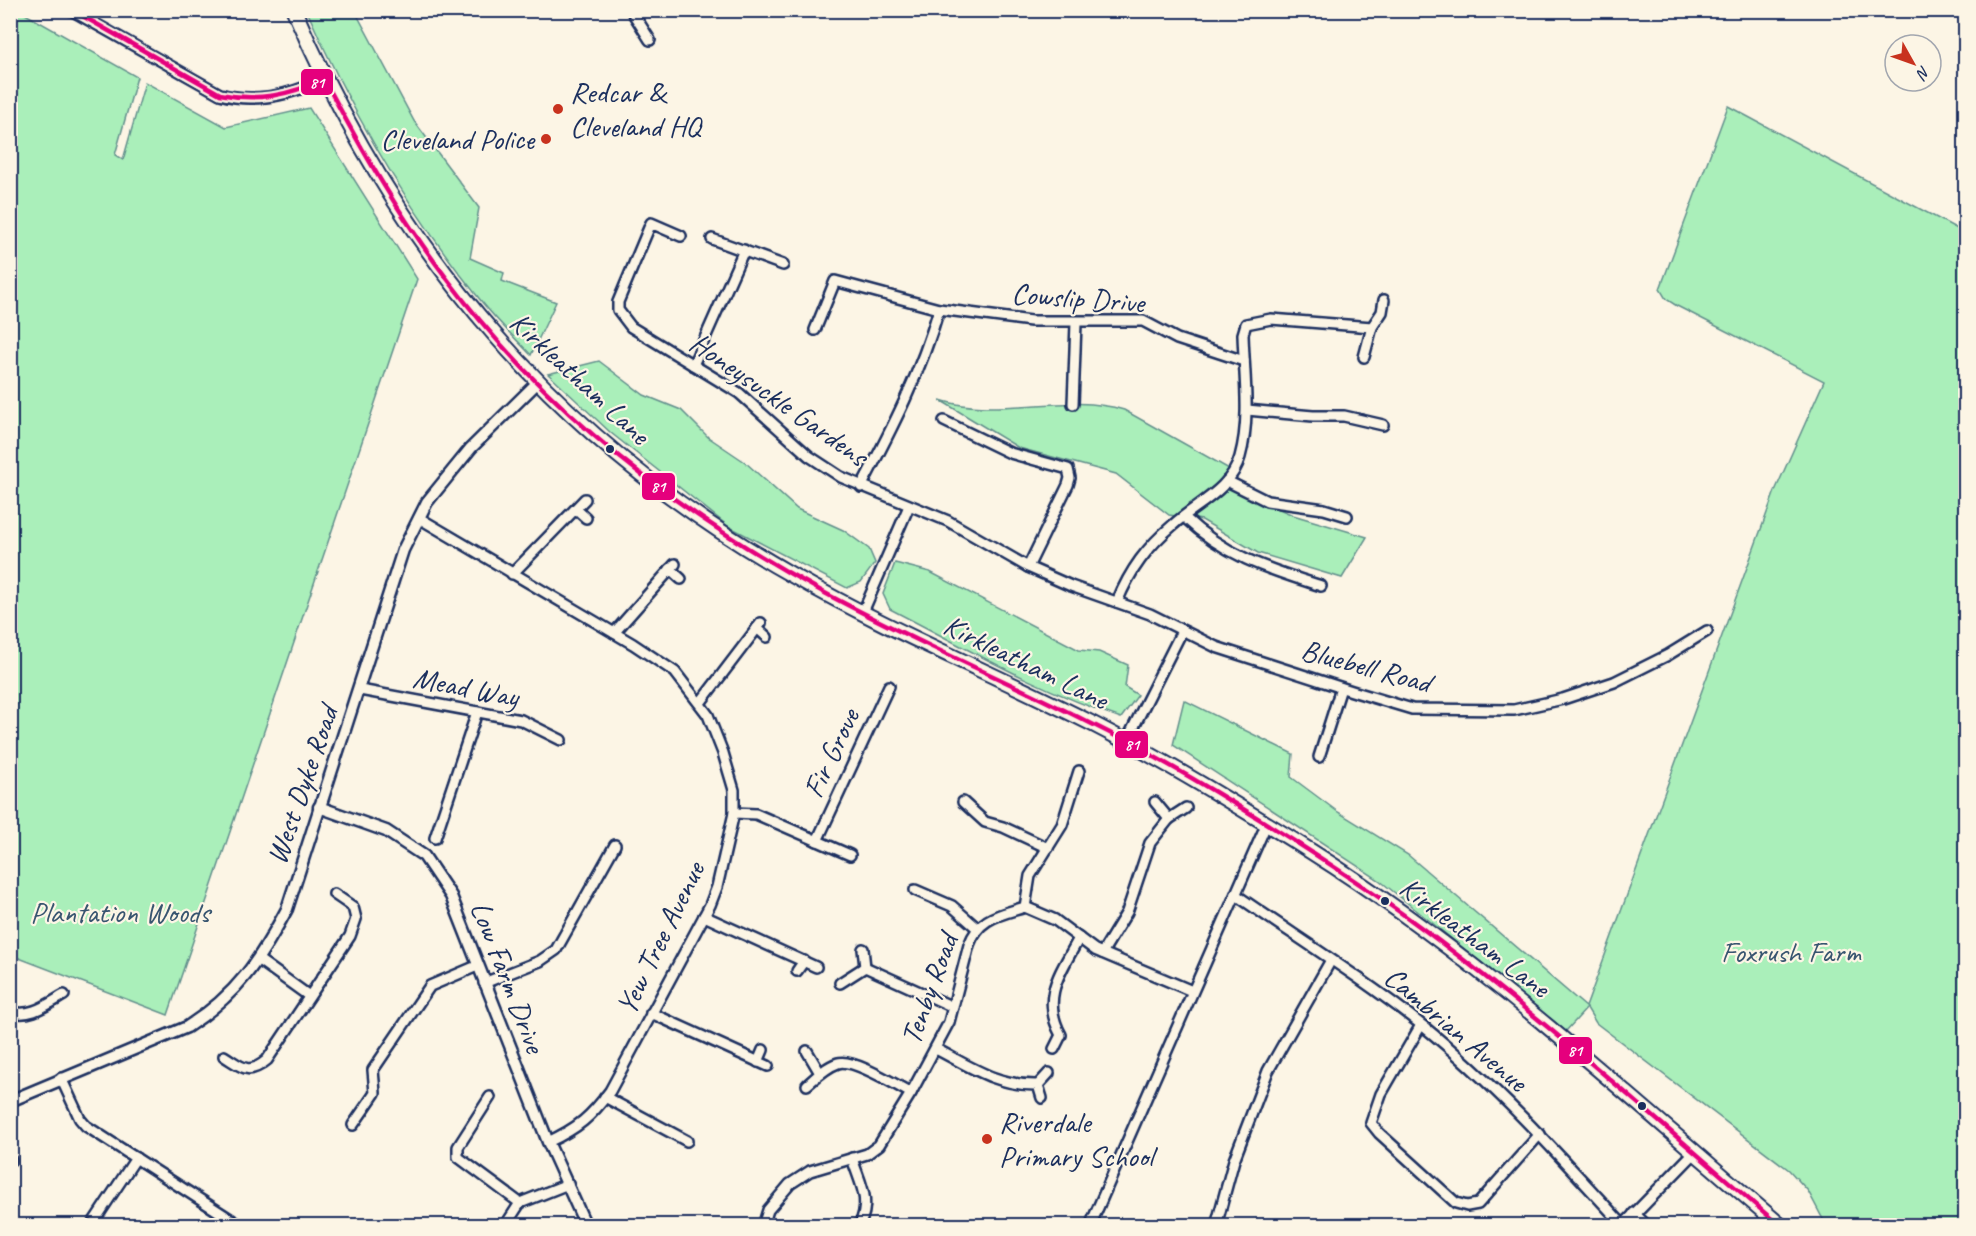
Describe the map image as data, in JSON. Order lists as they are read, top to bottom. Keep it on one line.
{"streets":{"main road":["Kirkleatham Lane"],"street":["Cowslip Drive","Honeysuckle Gardens","Bluebell Road","Mead Way","Fir Grove","West Dyke Road","Yew Tree Avenue","Low Farm Drive","Tenby Road","Cambrian Avenue"]},"crossings":[["Kirkleatham Lane","West Dyke Road"],["Mead Way","West Dyke Road"],["West Dyke Road","Yew Tree Avenue"],["West Dyke Road","Low Farm Drive"],["Yew Tree Avenue","Low Farm Drive"]],"parks":["Plantation Woods","Foxrush Farm"],"places":["Redcar & Cleveland HQ","Cleveland Police","Riverdale Primary School"],"lines":["transit line 81"],"north":"bottom right"}
